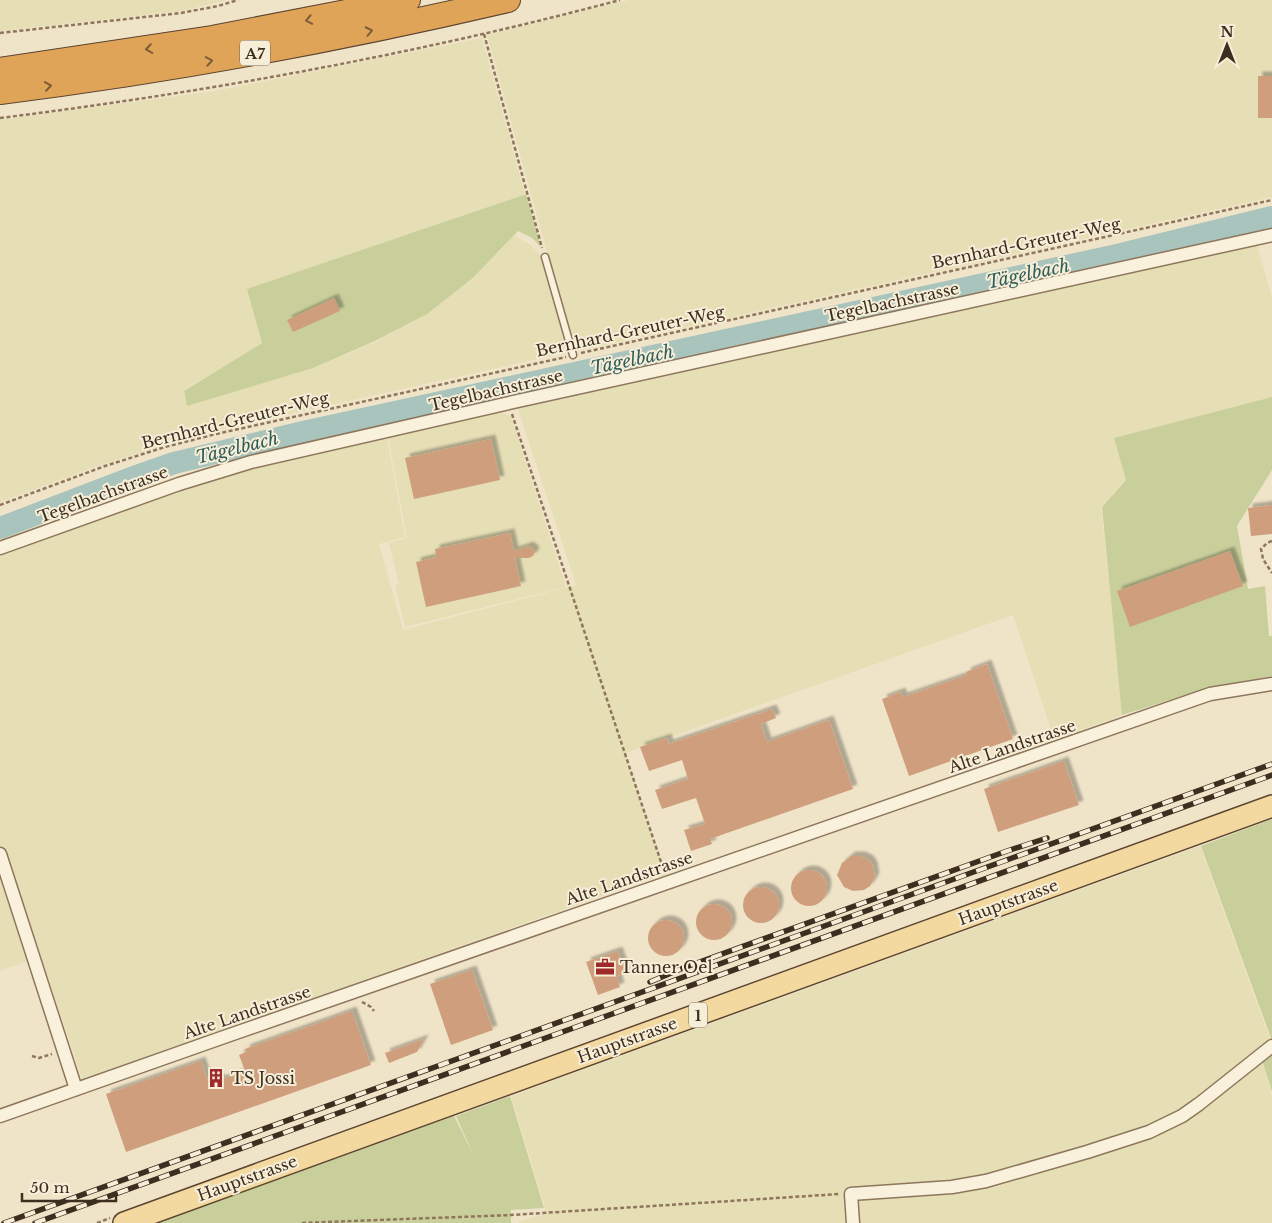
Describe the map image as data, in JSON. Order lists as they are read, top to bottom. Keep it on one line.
{"streets":{"highway":["A7"],"main road":["Hauptstrasse","1"],"street":["Tegelbachstrasse","Alte Landstrasse"],"path":["Bernhard-Greuter-Weg"]},"water":["Tägelbach"],"places":{"office":["Tanner Oel"],"building":["TS Jossi"]},"scale_bar":"50 m","north":"top"}
